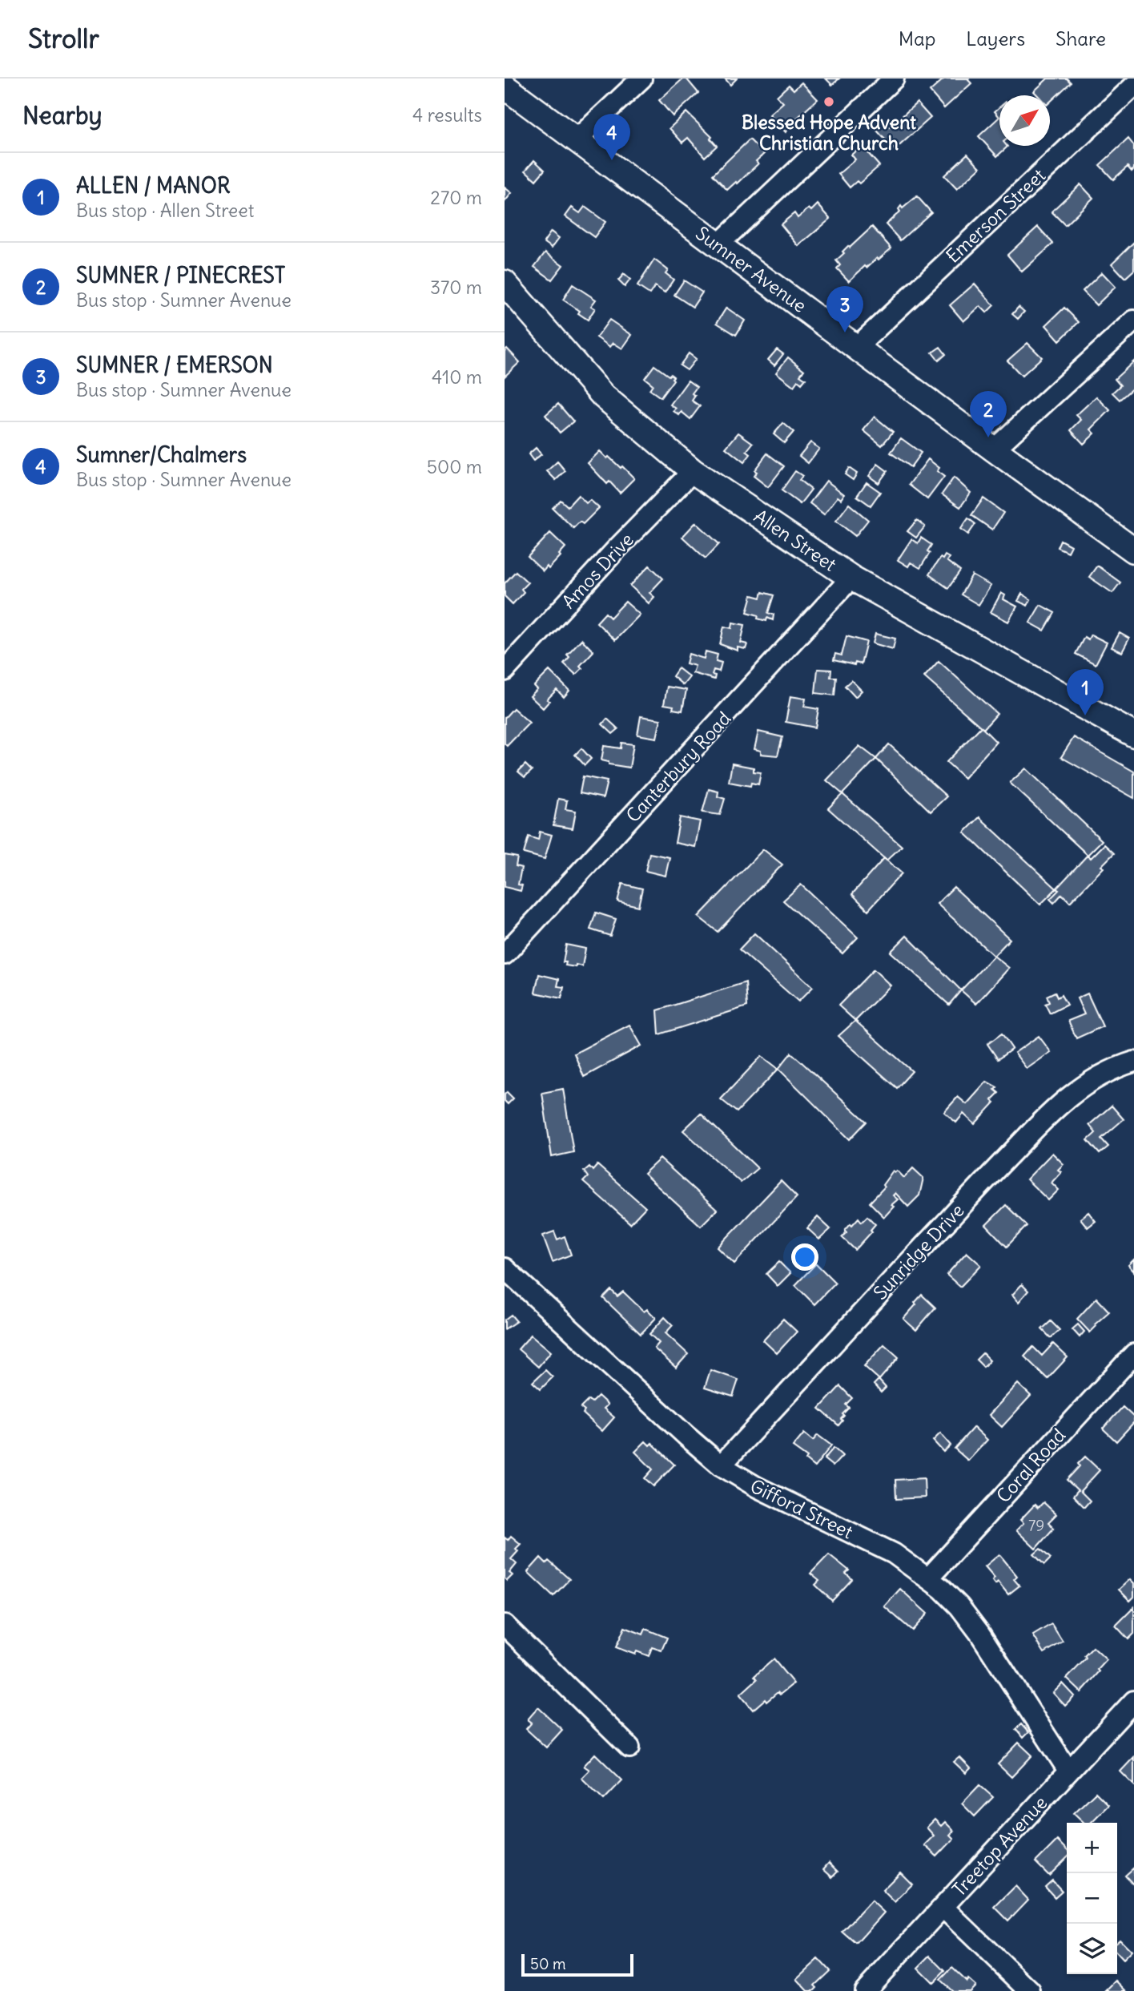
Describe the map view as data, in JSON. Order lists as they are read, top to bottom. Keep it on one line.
{"streets":{"main road":["Sumner Avenue","Allen Street"],"street":["Emerson Street","Amos Drive","Canterbury Road","Sunridge Drive","Coral Road","Gifford Street","Treetop Avenue"]},"crossings":[["Emerson Street","Sumner Avenue"],["Allen Street","Amos Drive"],["Allen Street","Canterbury Road"],["Sunridge Drive","Gifford Street"],["Coral Road","Gifford Street"],["Gifford Street","Treetop Avenue"]],"places":["Blessed Hope Advent Christian Church"],"house_numbers":["79"],"scale_bar":"50 m","north":"top right","page":{"header":"Strollr","nav":["Map","Layers","Share"],"heading":["Nearby","4 results"],"pins":["4","3","2","1"],"list":[{"mark":"1","name":"ALLEN / MANOR","note":"Bus stop · Allen Street","value":"270 m"},{"mark":"2","name":"SUMNER / PINECREST","note":"Bus stop · Sumner Avenue","value":"370 m"},{"mark":"3","name":"SUMNER / EMERSON","note":"Bus stop · Sumner Avenue","value":"410 m"},{"mark":"4","name":"Sumner/Chalmers","note":"Bus stop · Sumner Avenue","value":"500 m"}],"map_buttons":["+","−"],"scale":"50 m"}}
